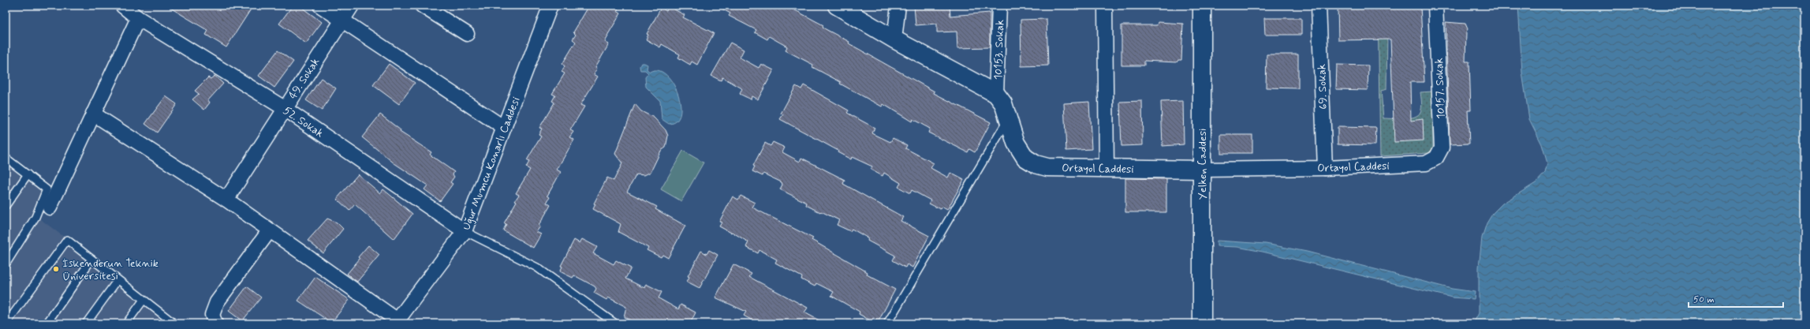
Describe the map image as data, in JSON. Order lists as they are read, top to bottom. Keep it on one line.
{"streets":{"street":["10153. Sokak","49. Sokak","69. Sokak","10157. Sokak","52. Sokak","Uğur Mumcu Konarlı Caddesi","Yelken Caddesi","Ortayol Caddesi"]},"crossings":[["10153. Sokak","Ortayol Caddesi"],["49. Sokak","52. Sokak"],["69. Sokak","Ortayol Caddesi"],["10157. Sokak","Ortayol Caddesi"],["52. Sokak","Uğur Mumcu Konarlı Caddesi"],["Yelken Caddesi","Ortayol Caddesi"]],"places":["İskenderun Teknik Üniversitesi"],"scale_bar":"50 m"}
